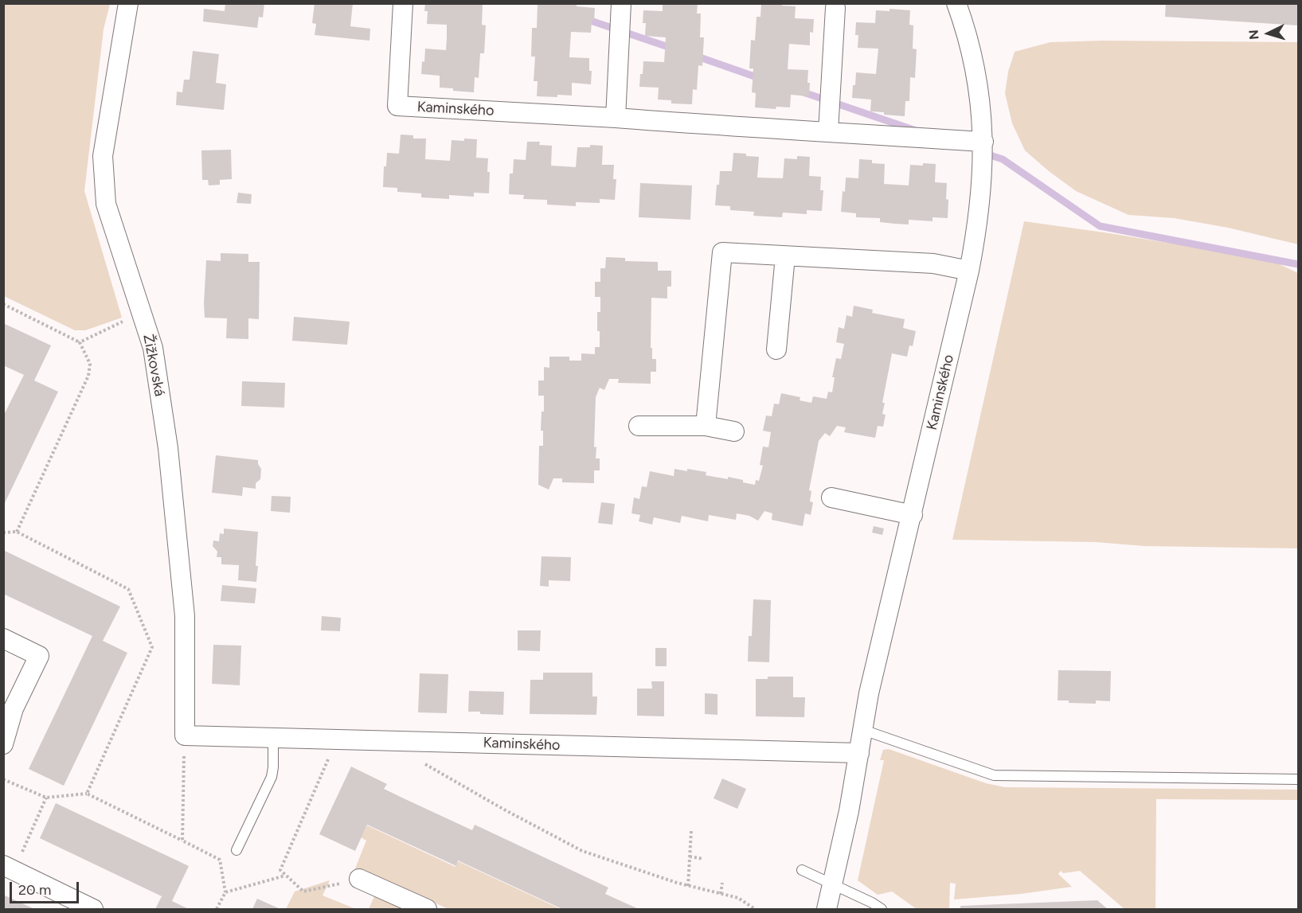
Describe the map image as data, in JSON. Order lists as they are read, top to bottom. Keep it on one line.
{"streets":{"street":["Kaminského","Žižkovská"]},"crossings":[["Kaminského","Žižkovská"]],"scale_bar":"20 m","north":"left"}
